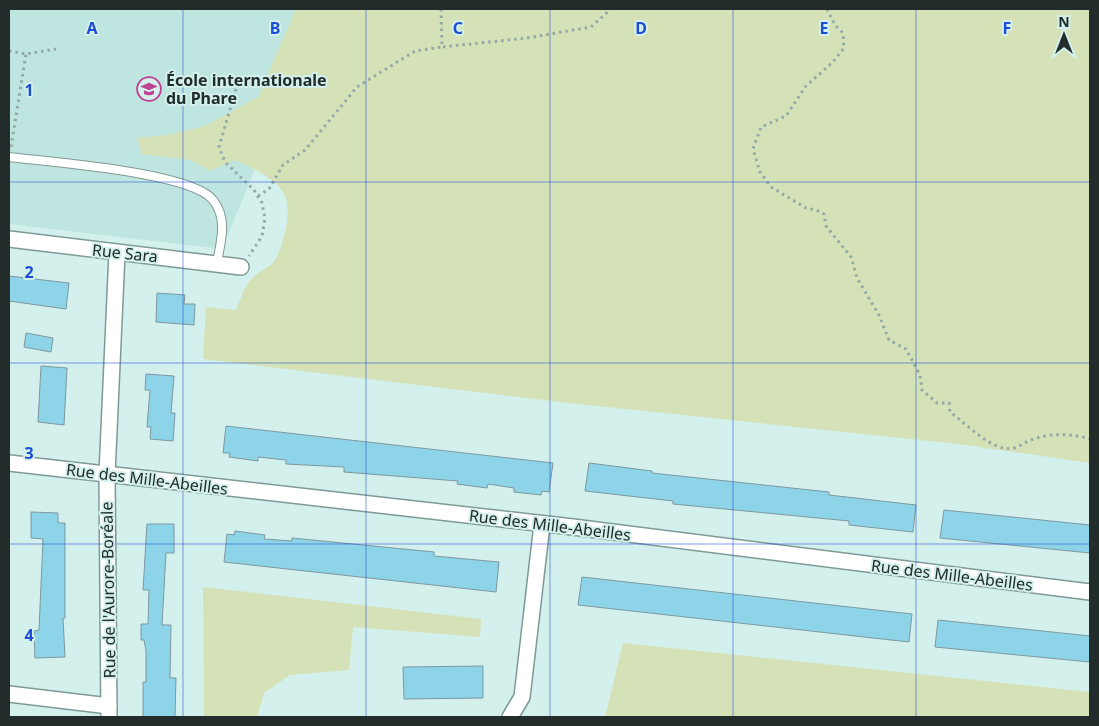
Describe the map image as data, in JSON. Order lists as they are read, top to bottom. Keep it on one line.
{"streets":{"street":["Rue Sara","Rue des Mille-Abeilles","Rue de l'Aurore-Boréale"]},"crossings":[["Rue Sara","Rue de l'Aurore-Boréale"],["Rue des Mille-Abeilles","Rue de l'Aurore-Boréale"]],"places":{"school or university":["École internationale du Phare"]},"north":"top","grid":{"columns":["A","B","C","D","E","F"],"rows":["1","2","3","4"]}}
